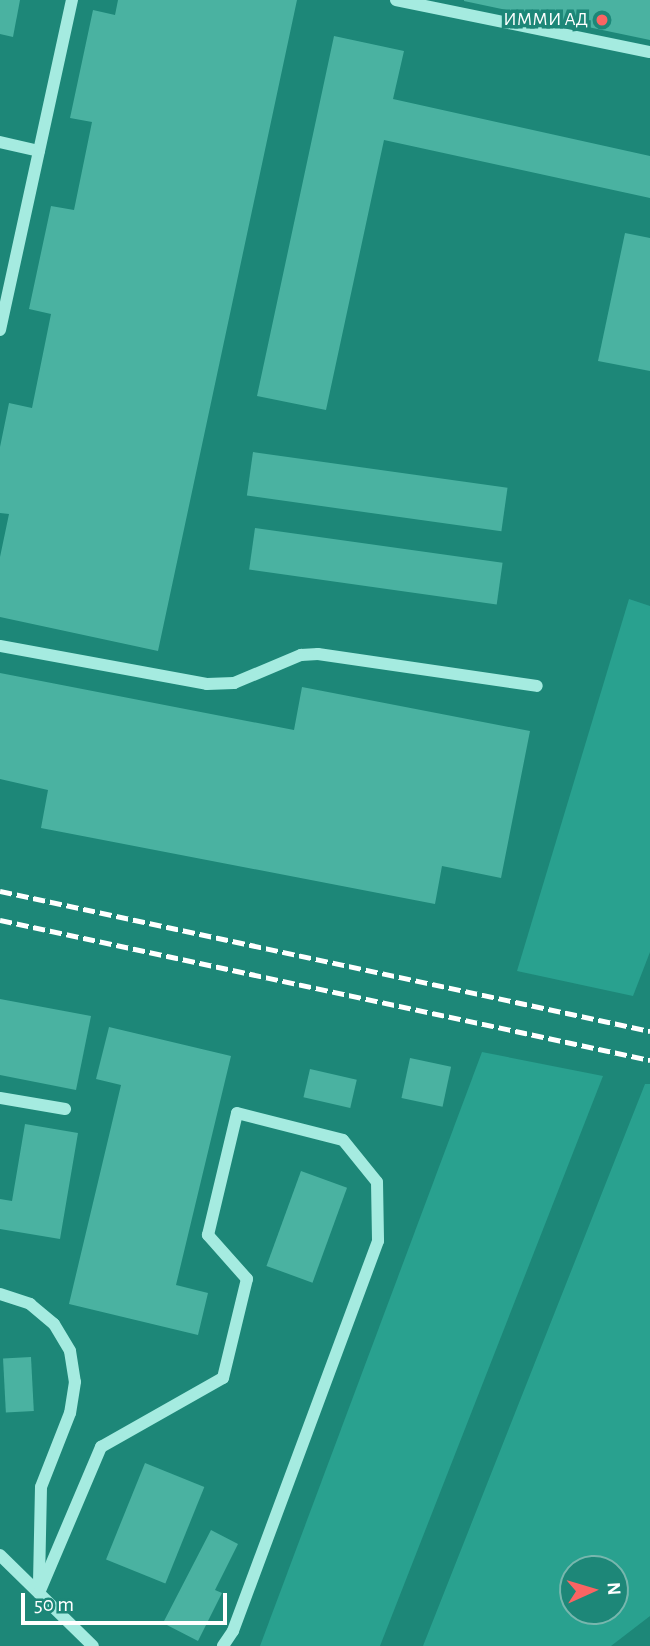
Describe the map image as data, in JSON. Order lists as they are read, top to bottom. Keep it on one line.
{"places":["ИММИ АД"],"scale_bar":"50 m","north":"right"}
